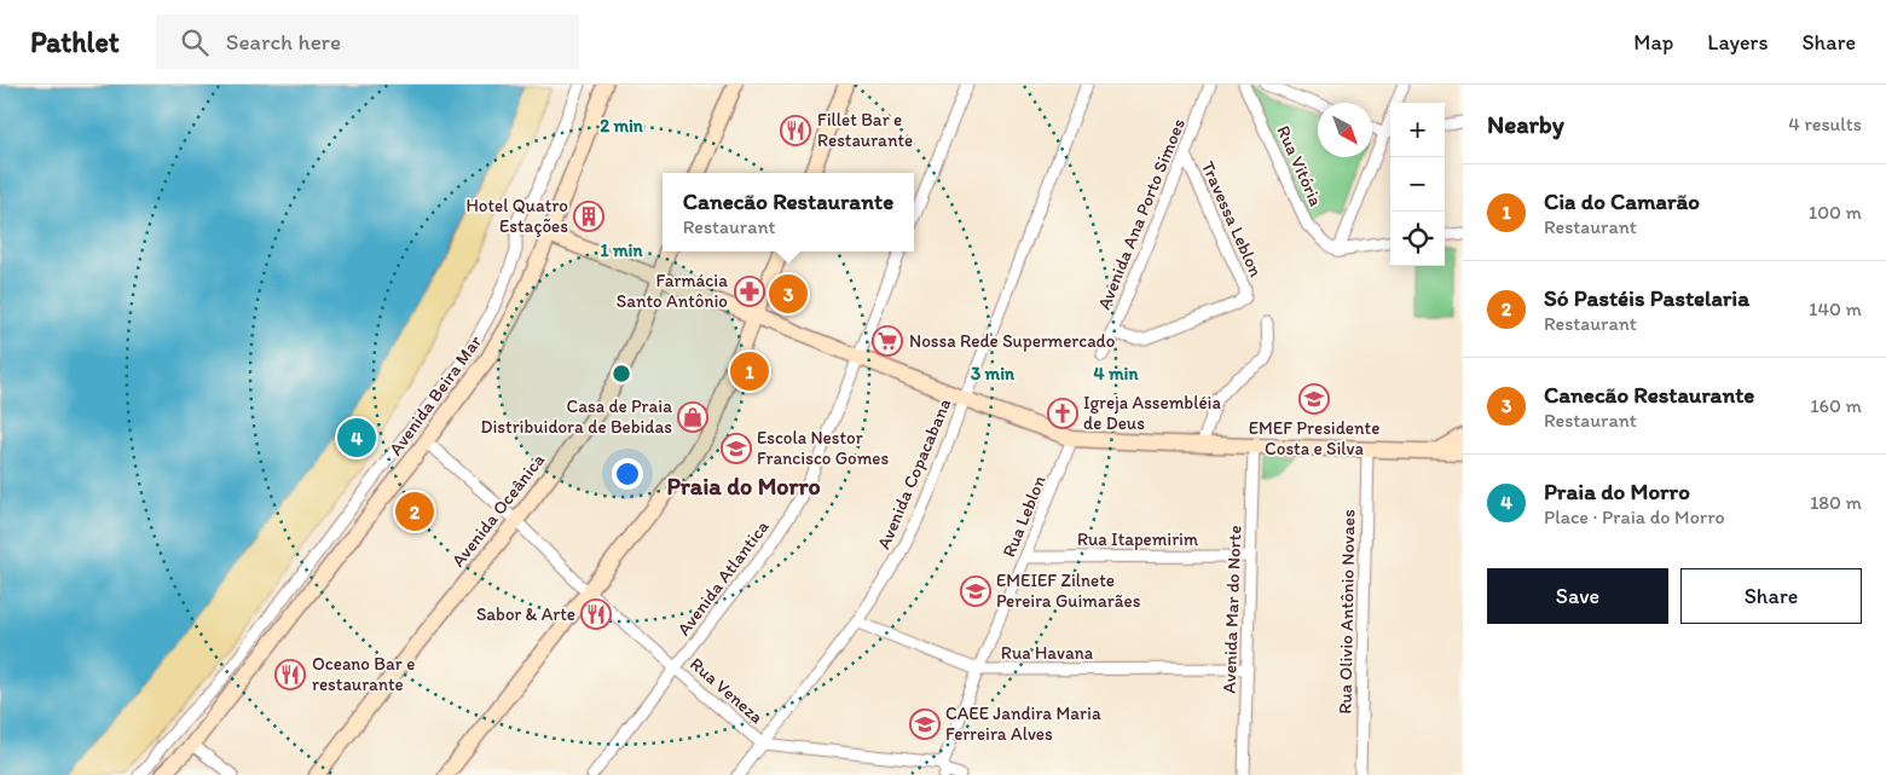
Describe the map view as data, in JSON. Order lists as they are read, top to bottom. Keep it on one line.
{"streets":{"street":["Rua Vitória","Avenida Ana Porto Simoes","Travessa Leblon","Avenida Beira Mar","Avenida Copacabana","Avenida Oceânica","Rua Leblon","Rua Itapemirim","Avenida Atlantica","Avenida Mar do Norte","Rua Olivio Antônio Novaes","Rua Havana","Rua Veneza"]},"crossings":[["Avenida Ana Porto Simoes","Travessa Leblon"],["Avenida Beira Mar","Rua Veneza"],["Avenida Copacabana","Rua Havana"],["Avenida Copacabana","Rua Veneza"],["Avenida Oceânica","Rua Veneza"],["Rua Leblon","Rua Itapemirim"],["Rua Leblon","Rua Havana"],["Rua Leblon","Rua Veneza"],["Rua Itapemirim","Avenida Mar do Norte"],["Avenida Atlantica","Rua Veneza"],["Avenida Mar do Norte","Rua Havana"]],"districts":["Praia do Morro"],"places":{"restaurant":["Fillet Bar e Restaurante","Sabor & Arte","Oceano Bar e restaurante"],"building":["Hotel Quatro Estações"],"pharmacy":["Farmácia Santo Antônio"],"supermarket":["Nossa Rede Supermercado"],"school or university":["EMEF Presidente Costa e Silva","Escola Nestor Francisco Gomes","EMEIEF Zilnete Pereira Guimarães","CAEE Jandira Maria Ferreira Alves"],"church":["Igreja Assembléia de Deus"],"shop":["Casa de Praia Distribuidora de Bebidas"]},"north":"bottom right","page":{"header":"Pathlet","search":"Search here","nav":["Map","Layers","Share"],"heading":["Nearby","4 results"],"map_buttons":["+","−"],"list":[{"mark":"1","name":"Cia do Camarão","note":"Restaurant","value":"100 m"},{"mark":"2","name":"Só Pastéis Pastelaria","note":"Restaurant","value":"140 m"},{"mark":"3","name":"Canecão Restaurante","note":"Restaurant","value":"160 m"},{"mark":"4","name":"Praia do Morro","note":"Place · Praia do Morro","value":"180 m"}],"popup":["Canecão Restaurante","Restaurant"],"pins":["3","1","4","2"],"buttons":["Save","Share"]},"rings":["2 min","1 min","3 min","4 min"]}
